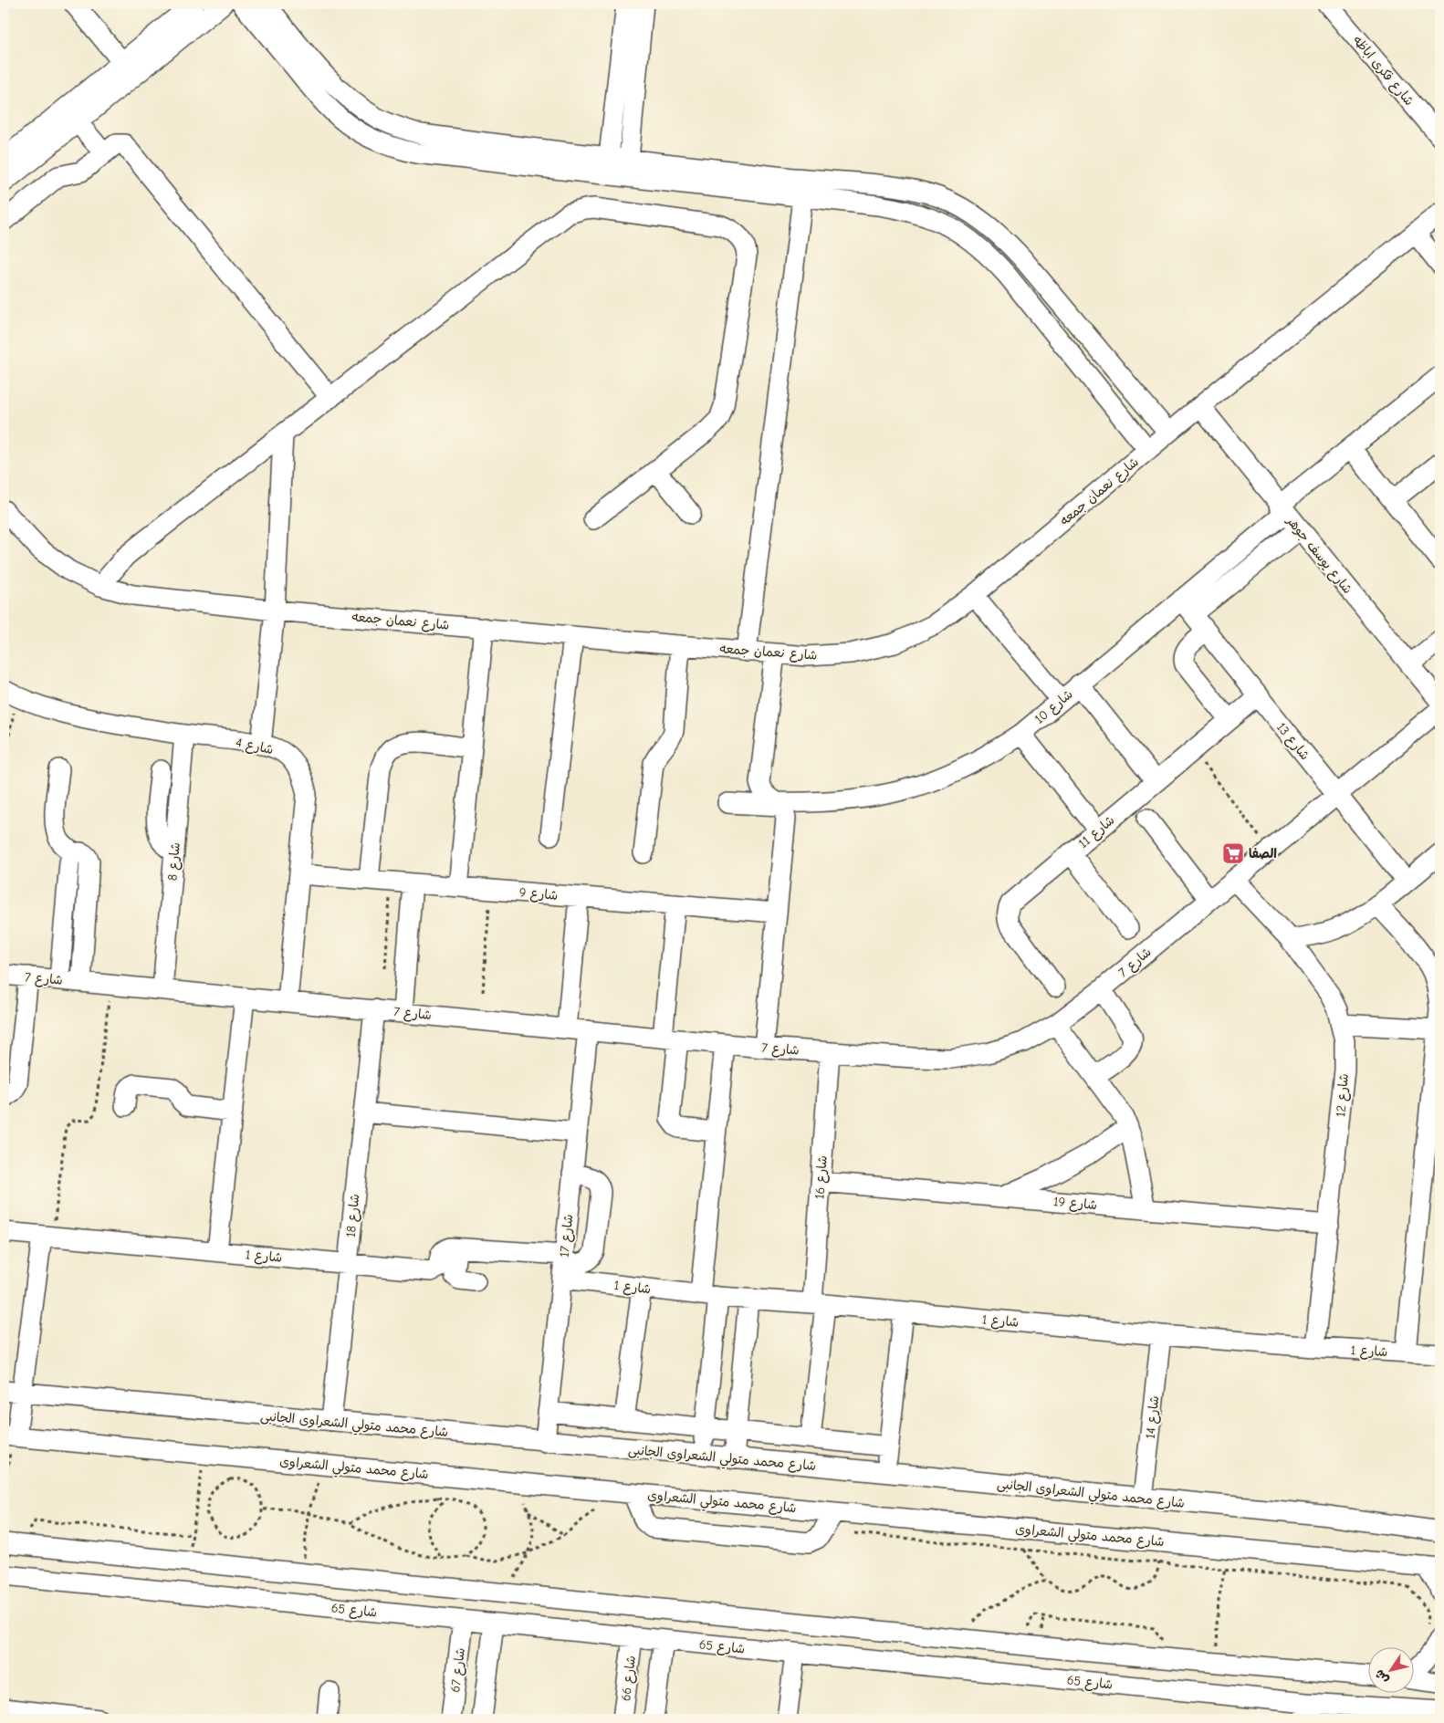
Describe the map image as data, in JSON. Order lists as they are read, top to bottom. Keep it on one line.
{"streets":{"street":["شارع فكرى اباظه","شارع نعمان جمعه","شارع يوسف جوهر","شارع 10","شارع 13","شارع 4","شارع 11","شارع 8","شارع 9","شارع 7","شارع 12","شارع 16","شارع 19","شارع 18","شارع 17","شارع 1","شارع 14","شارع محمد متولي الشعراوى الجانبى","شارع محمد متولي الشعراوى","شارع 65","شارع 67","شارع 66"]},"crossings":[["شارع نعمان جمعه","شارع يوسف جوهر"],["شارع يوسف جوهر","شارع 10"],["شارع 10","شارع 13"],["شارع 13","شارع 11"],["شارع 13","شارع 7"],["شارع 4","شارع 8"],["شارع 4","شارع 9"],["شارع 4","شارع 7"],["شارع 8","شارع 7"],["شارع 7","شارع 12"],["شارع 7","شارع 16"],["شارع 7","شارع 18"],["شارع 7","شارع 17"],["شارع 12","شارع 19"],["شارع 12","شارع 1"],["شارع 16","شارع 19"],["شارع 16","شارع 1"],["شارع 18","شارع 1"],["شارع 18","شارع محمد متولي الشعراوى الجانبى"],["شارع 17","شارع 1"],["شارع 17","شارع محمد متولي الشعراوى الجانبى"],["شارع 1","شارع 14"],["شارع 14","شارع محمد متولي الشعراوى الجانبى"],["شارع 65","شارع 67"],["شارع 65","شارع 66"]],"places":{"supermarket":["الصفا"]},"north":"bottom left"}
